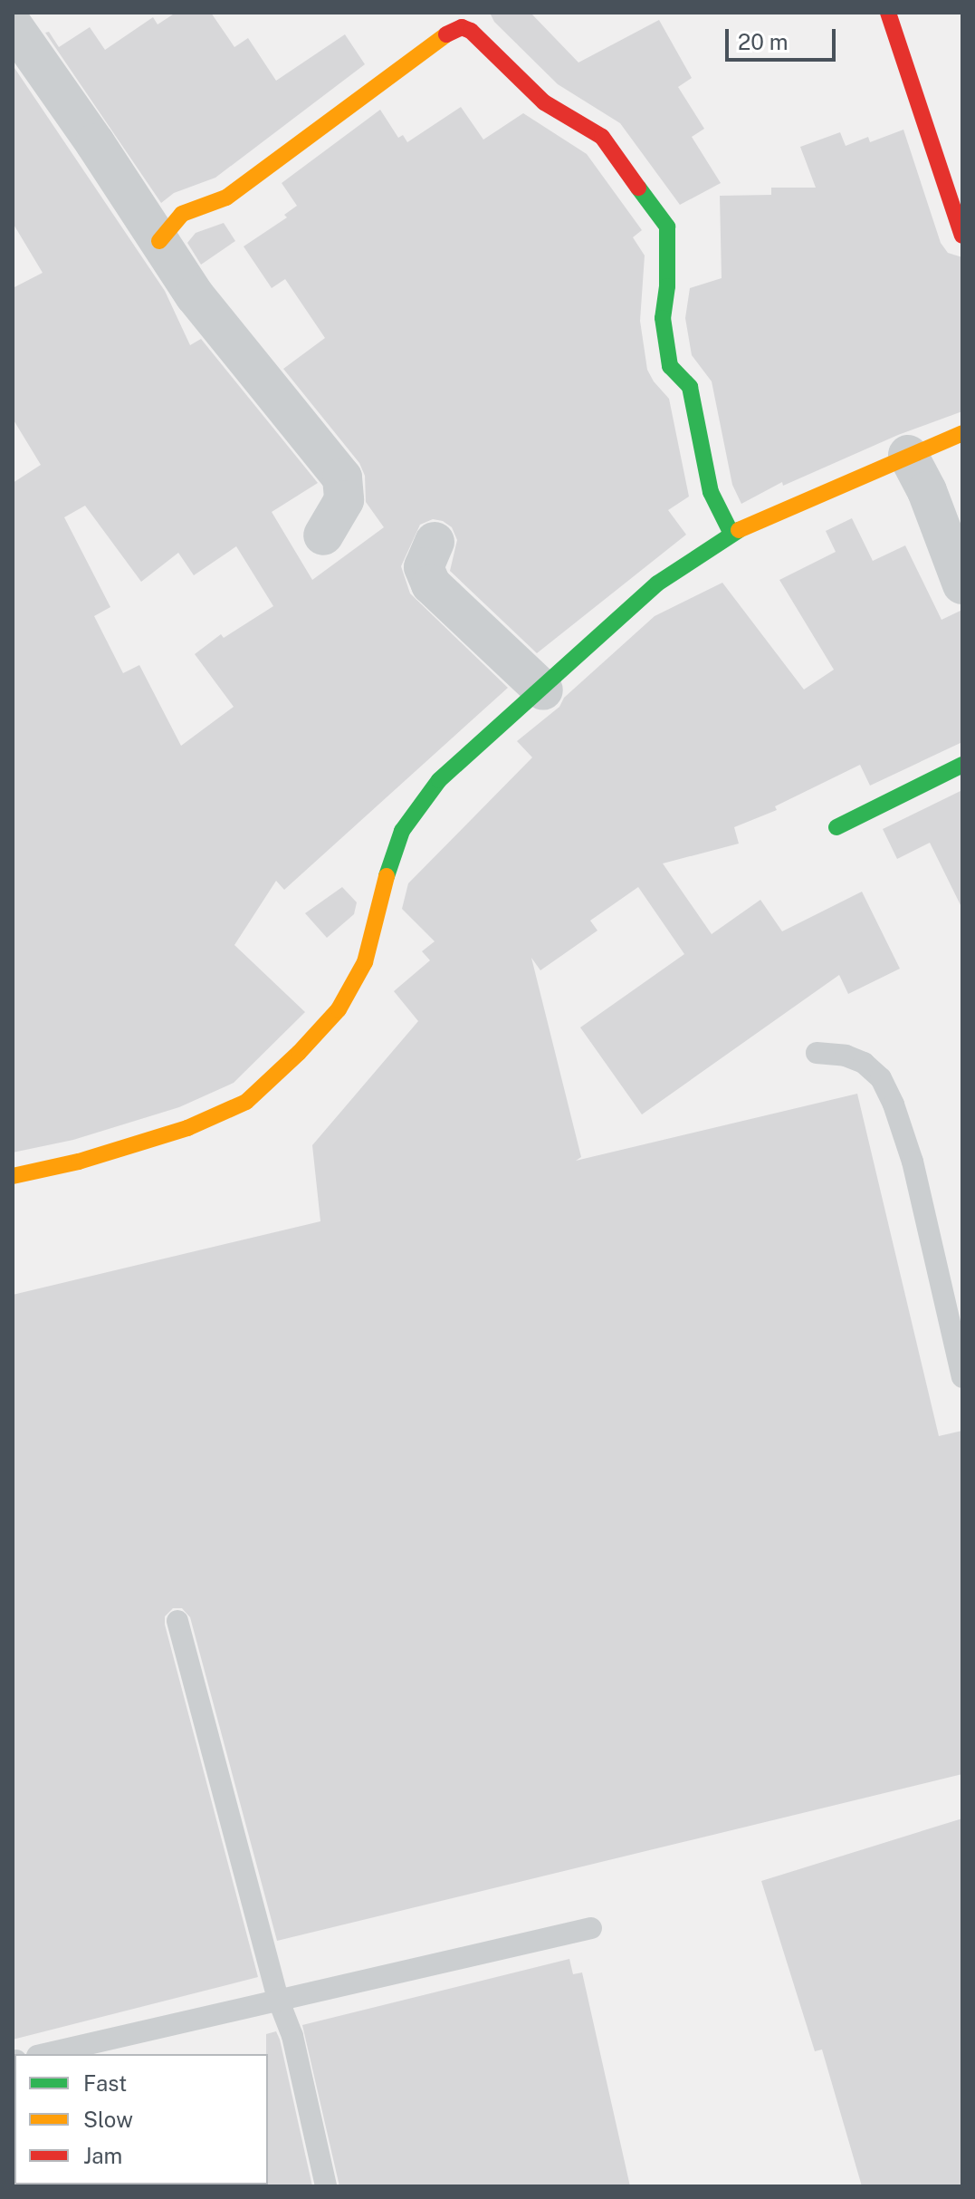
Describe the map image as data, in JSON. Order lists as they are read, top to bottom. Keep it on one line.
{"legend":["Fast","Slow","Jam"],"scale_bar":"20 m"}
